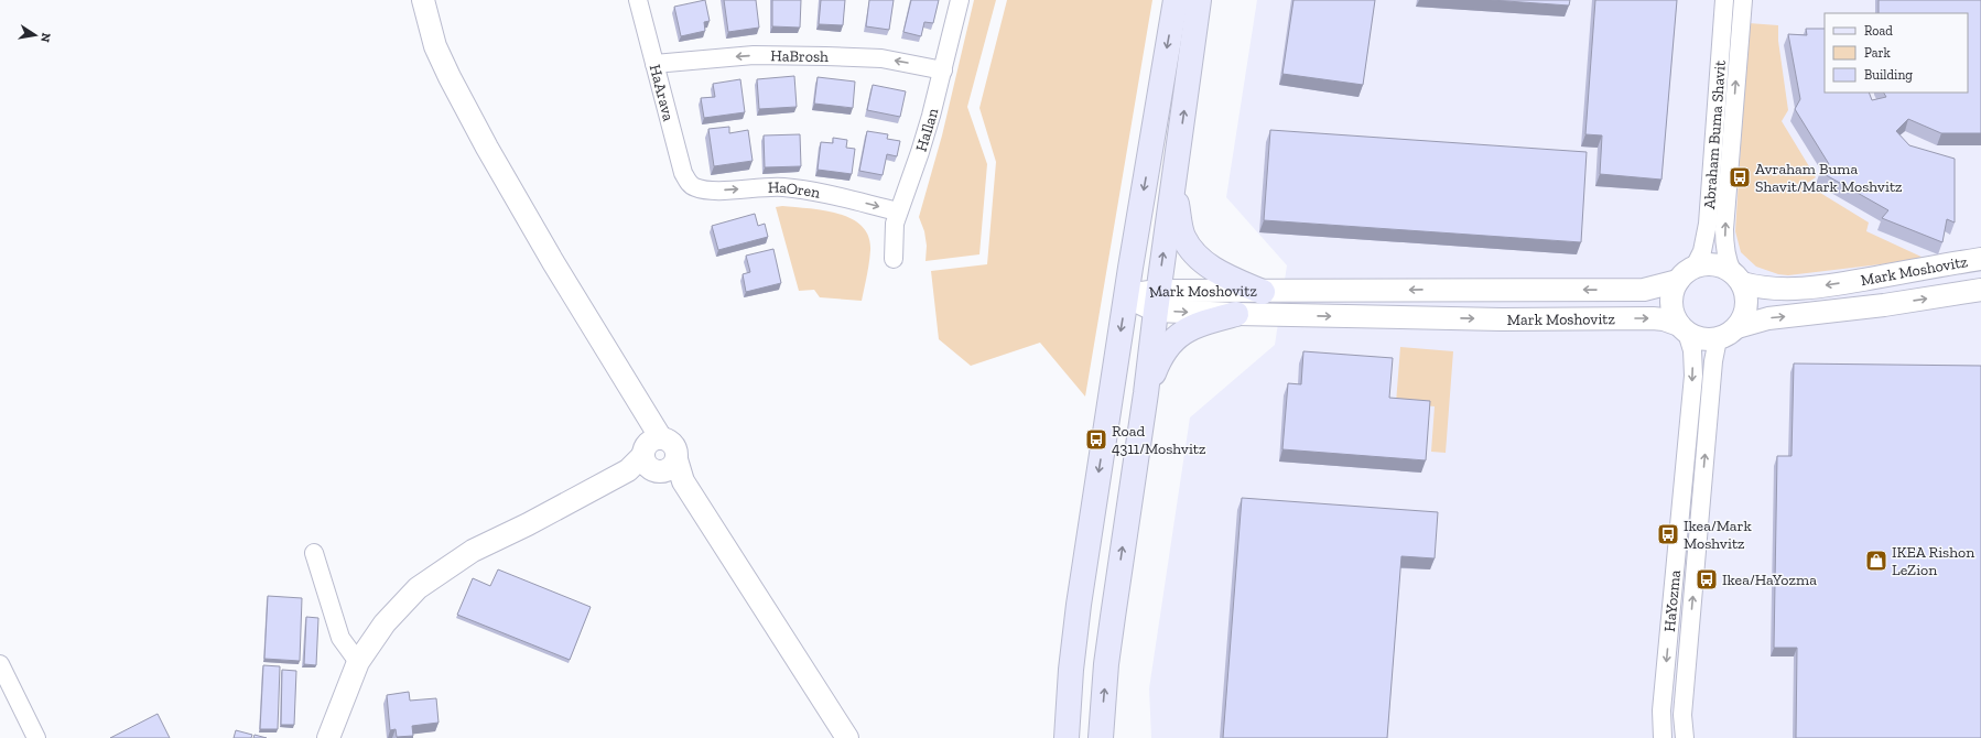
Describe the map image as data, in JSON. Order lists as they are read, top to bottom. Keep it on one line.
{"streets":{"street":["HaBrosh","HaArava","HaIlan","Abraham Buma Shavit","HaOren","Mark Moshovitz","HaYozma"]},"crossings":[["HaBrosh","HaArava"],["HaBrosh","HaIlan"],["HaArava","HaOren"],["HaIlan","HaOren"],["Abraham Buma Shavit","Mark Moshovitz"],["Abraham Buma Shavit","HaYozma"],["Mark Moshovitz","HaYozma"]],"one_way":["HaBrosh","HaOren"],"places":{"bus stop":["Avraham Buma Shavit/Mark Moshvitz","Road 4311/Moshvitz","Ikea/Mark Moshvitz","Ikea/HaYozma"],"shop":["IKEA Rishon LeZion"]},"legend":["Road","Park","Building"],"north":"right"}
